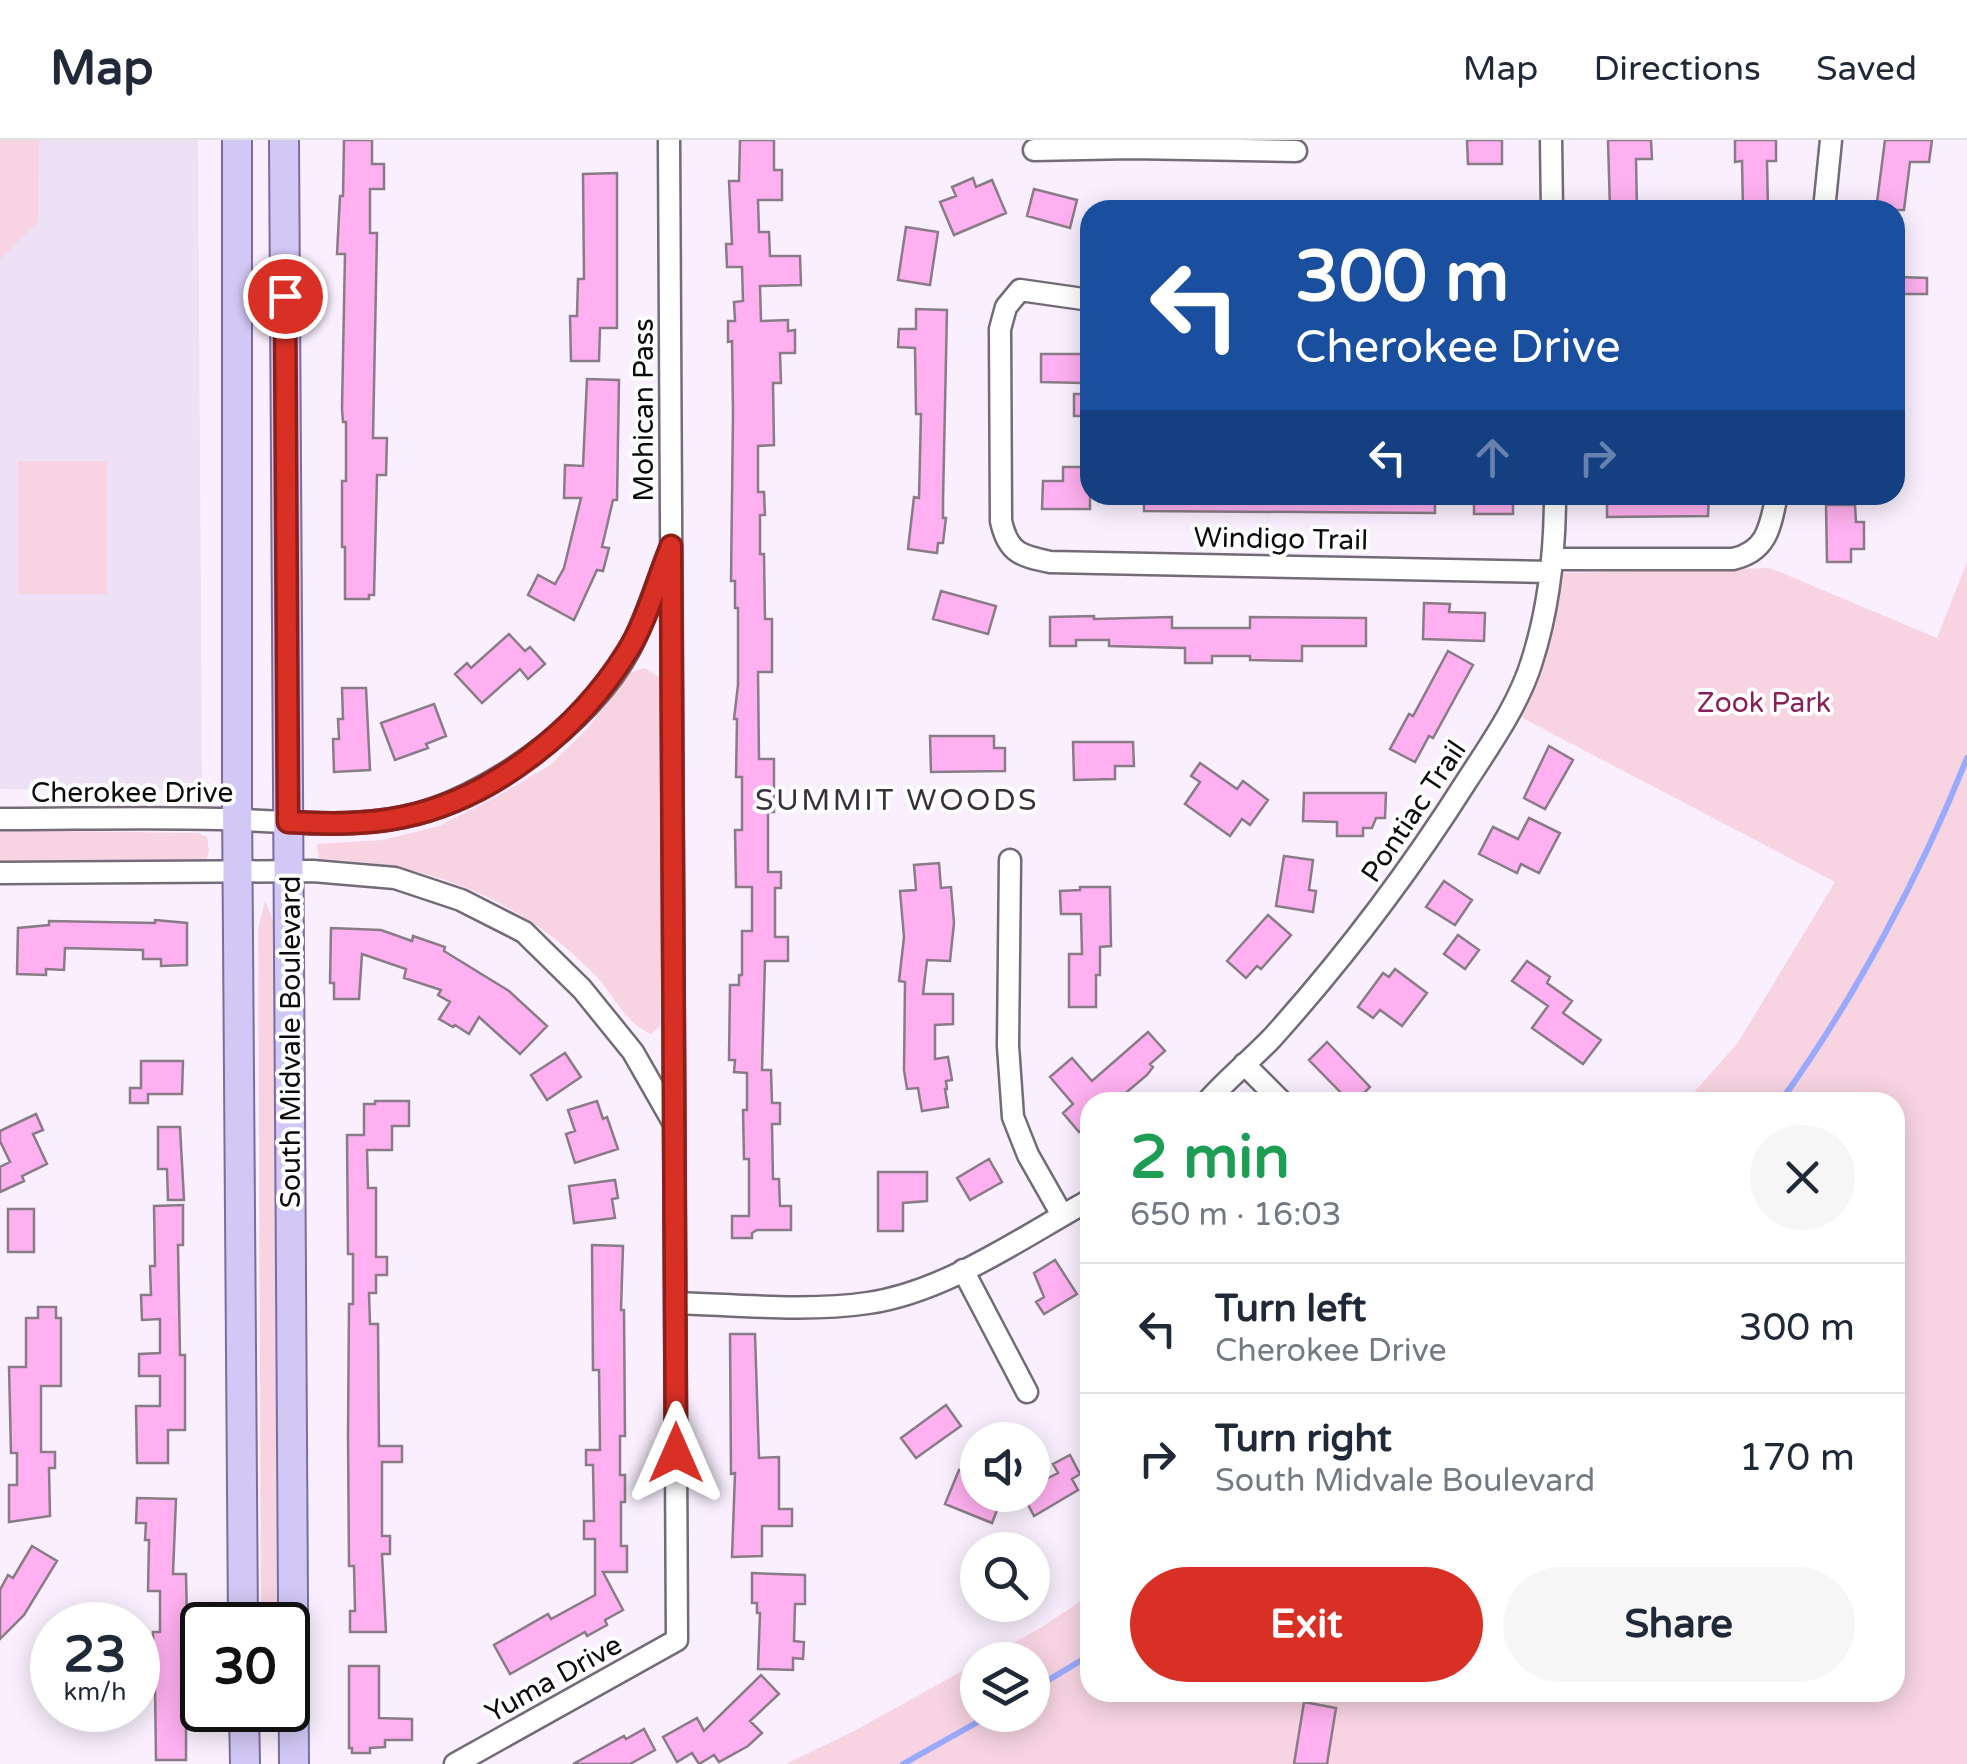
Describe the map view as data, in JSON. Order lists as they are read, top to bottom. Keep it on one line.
{"streets":{"main road":["South Midvale Boulevard"],"street":["Mohican Pass","Windigo Trail","Cherokee Drive","Pontiac Trail","Yuma Drive"]},"crossings":[["Mohican Pass","Cherokee Drive"],["Mohican Pass","Yuma Drive"],["Windigo Trail","Pontiac Trail"],["Cherokee Drive","South Midvale Boulevard"]],"districts":["SUMMIT WOODS"],"parks":["Zook Park"],"page":{"header":"Map","nav":["Map","Directions","Saved"],"turn":["300 m","Cherokee Drive"],"heading":["2 min","650 m · 16:03"],"list":[{"name":"Turn left","note":"Cherokee Drive","value":"300 m"},{"name":"Turn right","note":"South Midvale Boulevard","value":"170 m"}],"buttons":["Exit","Share"],"speed":"23 km/h","limit":"30"}}
